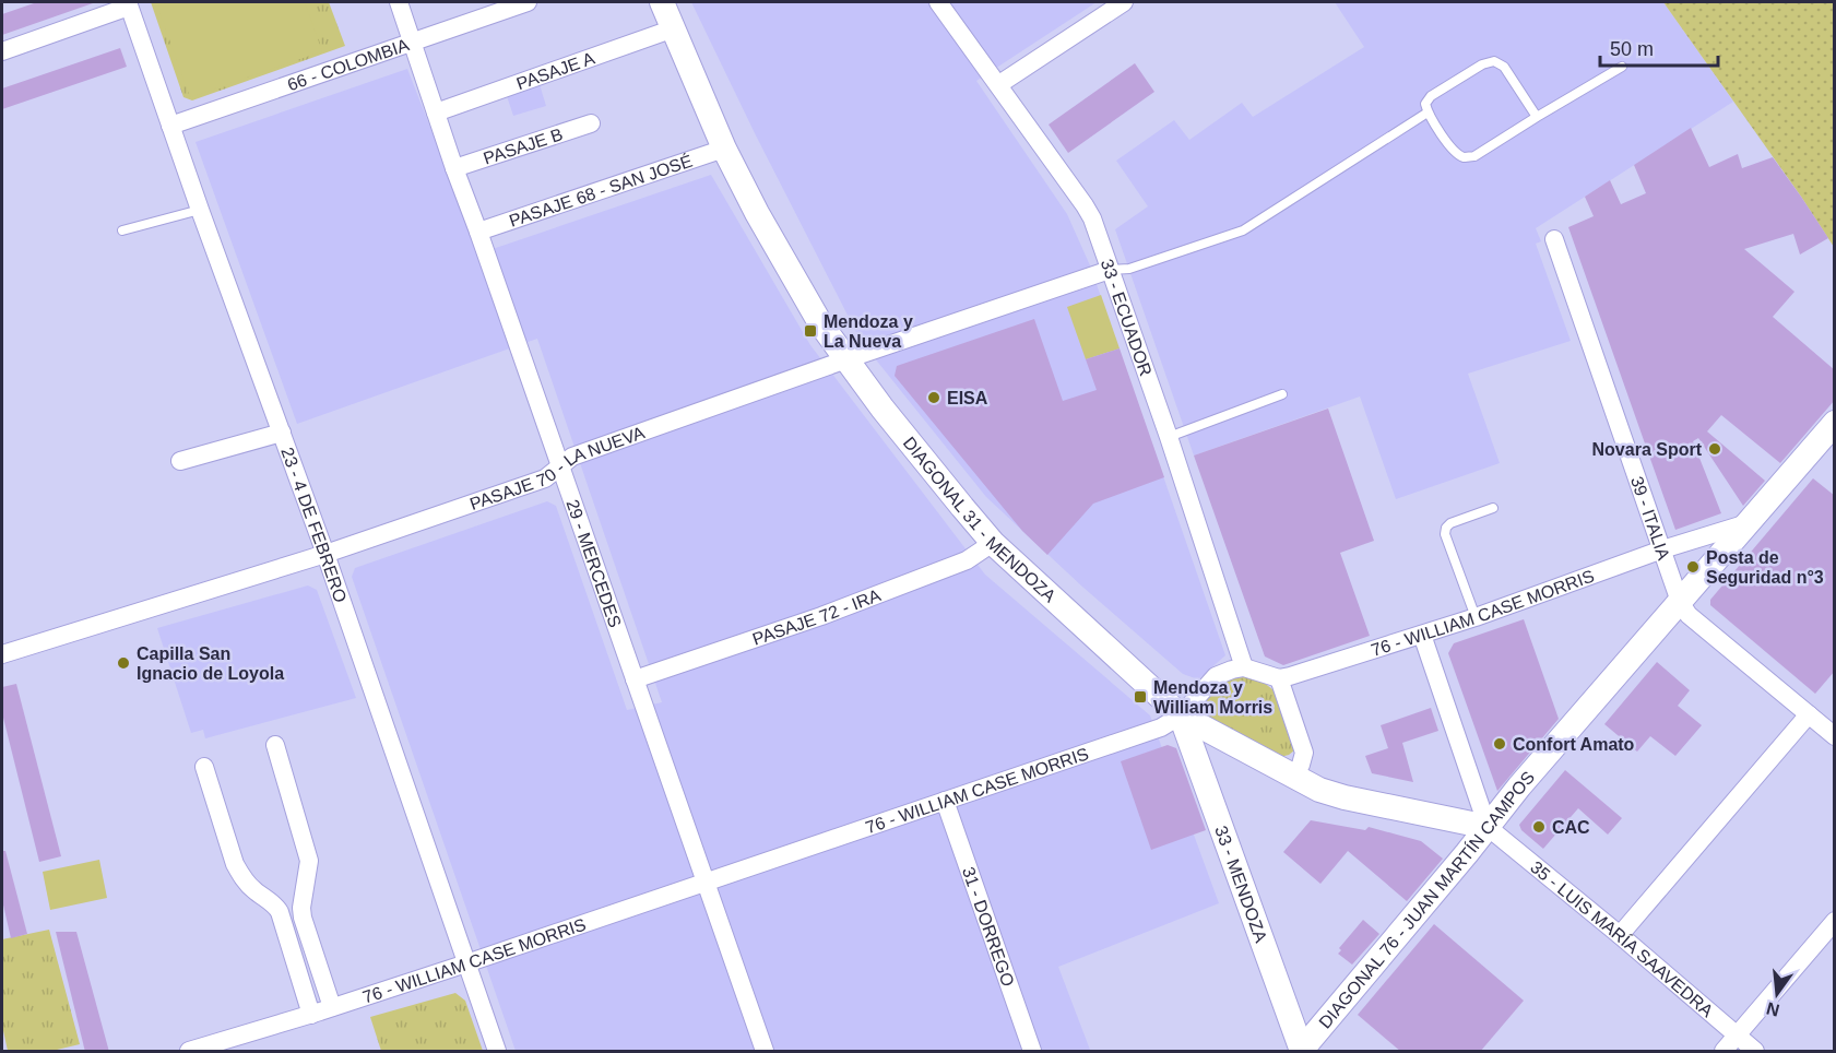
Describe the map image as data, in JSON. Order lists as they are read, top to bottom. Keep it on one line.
{"streets":{"street":["66 - COLOMBIA","PASAJE A","PASAJE B","PASAJE 68 - SAN JOSÉ","33 - ECUADOR","PASAJE 70 - LA NUEVA","DIAGONAL 31 - MENDOZA","39 - ITALIA","23 - 4 DE FEBRERO","29 - MERCEDES","76 - WILLIAM CASE MORRIS","PASAJE 72 - IRA","33 - MENDOZA","DIAGONAL 76 - JUAN MARTÍN CAMPOS","31 - DORREGO","35 - LUIS MARÍA SAAVEDRA"]},"crossings":[["66 - COLOMBIA","23 - 4 DE FEBRERO"],["66 - COLOMBIA","29 - MERCEDES"],["PASAJE A","DIAGONAL 31 - MENDOZA"],["PASAJE A","29 - MERCEDES"],["PASAJE B","29 - MERCEDES"],["PASAJE 68 - SAN JOSÉ","DIAGONAL 31 - MENDOZA"],["PASAJE 68 - SAN JOSÉ","29 - MERCEDES"],["33 - ECUADOR","PASAJE 70 - LA NUEVA"],["33 - ECUADOR","76 - WILLIAM CASE MORRIS"],["PASAJE 70 - LA NUEVA","DIAGONAL 31 - MENDOZA"],["PASAJE 70 - LA NUEVA","23 - 4 DE FEBRERO"],["PASAJE 70 - LA NUEVA","29 - MERCEDES"],["DIAGONAL 31 - MENDOZA","76 - WILLIAM CASE MORRIS"],["DIAGONAL 31 - MENDOZA","PASAJE 72 - IRA"],["DIAGONAL 31 - MENDOZA","33 - MENDOZA"],["DIAGONAL 31 - MENDOZA","DIAGONAL 76 - JUAN MARTÍN CAMPOS"],["DIAGONAL 31 - MENDOZA","35 - LUIS MARÍA SAAVEDRA"],["39 - ITALIA","76 - WILLIAM CASE MORRIS"],["39 - ITALIA","DIAGONAL 76 - JUAN MARTÍN CAMPOS"],["23 - 4 DE FEBRERO","76 - WILLIAM CASE MORRIS"],["29 - MERCEDES","76 - WILLIAM CASE MORRIS"],["29 - MERCEDES","PASAJE 72 - IRA"],["76 - WILLIAM CASE MORRIS","33 - MENDOZA"],["76 - WILLIAM CASE MORRIS","DIAGONAL 76 - JUAN MARTÍN CAMPOS"],["76 - WILLIAM CASE MORRIS","31 - DORREGO"],["33 - MENDOZA","DIAGONAL 76 - JUAN MARTÍN CAMPOS"],["DIAGONAL 76 - JUAN MARTÍN CAMPOS","35 - LUIS MARÍA SAAVEDRA"]],"places":{"transit":["Mendoza y La Nueva","Mendoza y William Morris"],"other":["EISA","Novara Sport","Posta de Seguridad n°3","Capilla San Ignacio de Loyola","Confort Amato","CAC"]},"scale_bar":"50 m","north":"bottom"}
